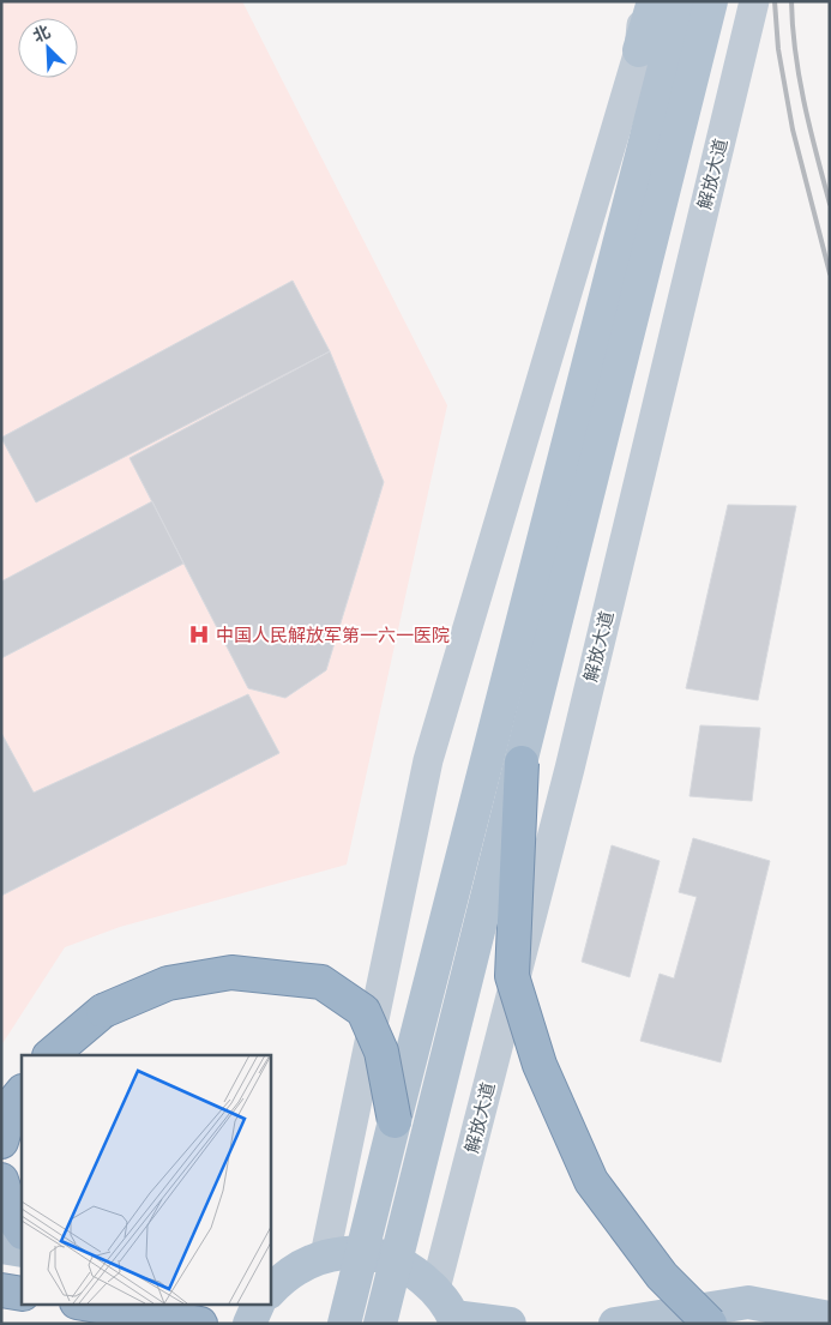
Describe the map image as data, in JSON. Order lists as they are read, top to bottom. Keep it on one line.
{"streets":{"main road":["解放大道"]},"places":{"hospital":["中国人民解放军第一六一医院"]},"north":"top left"}
